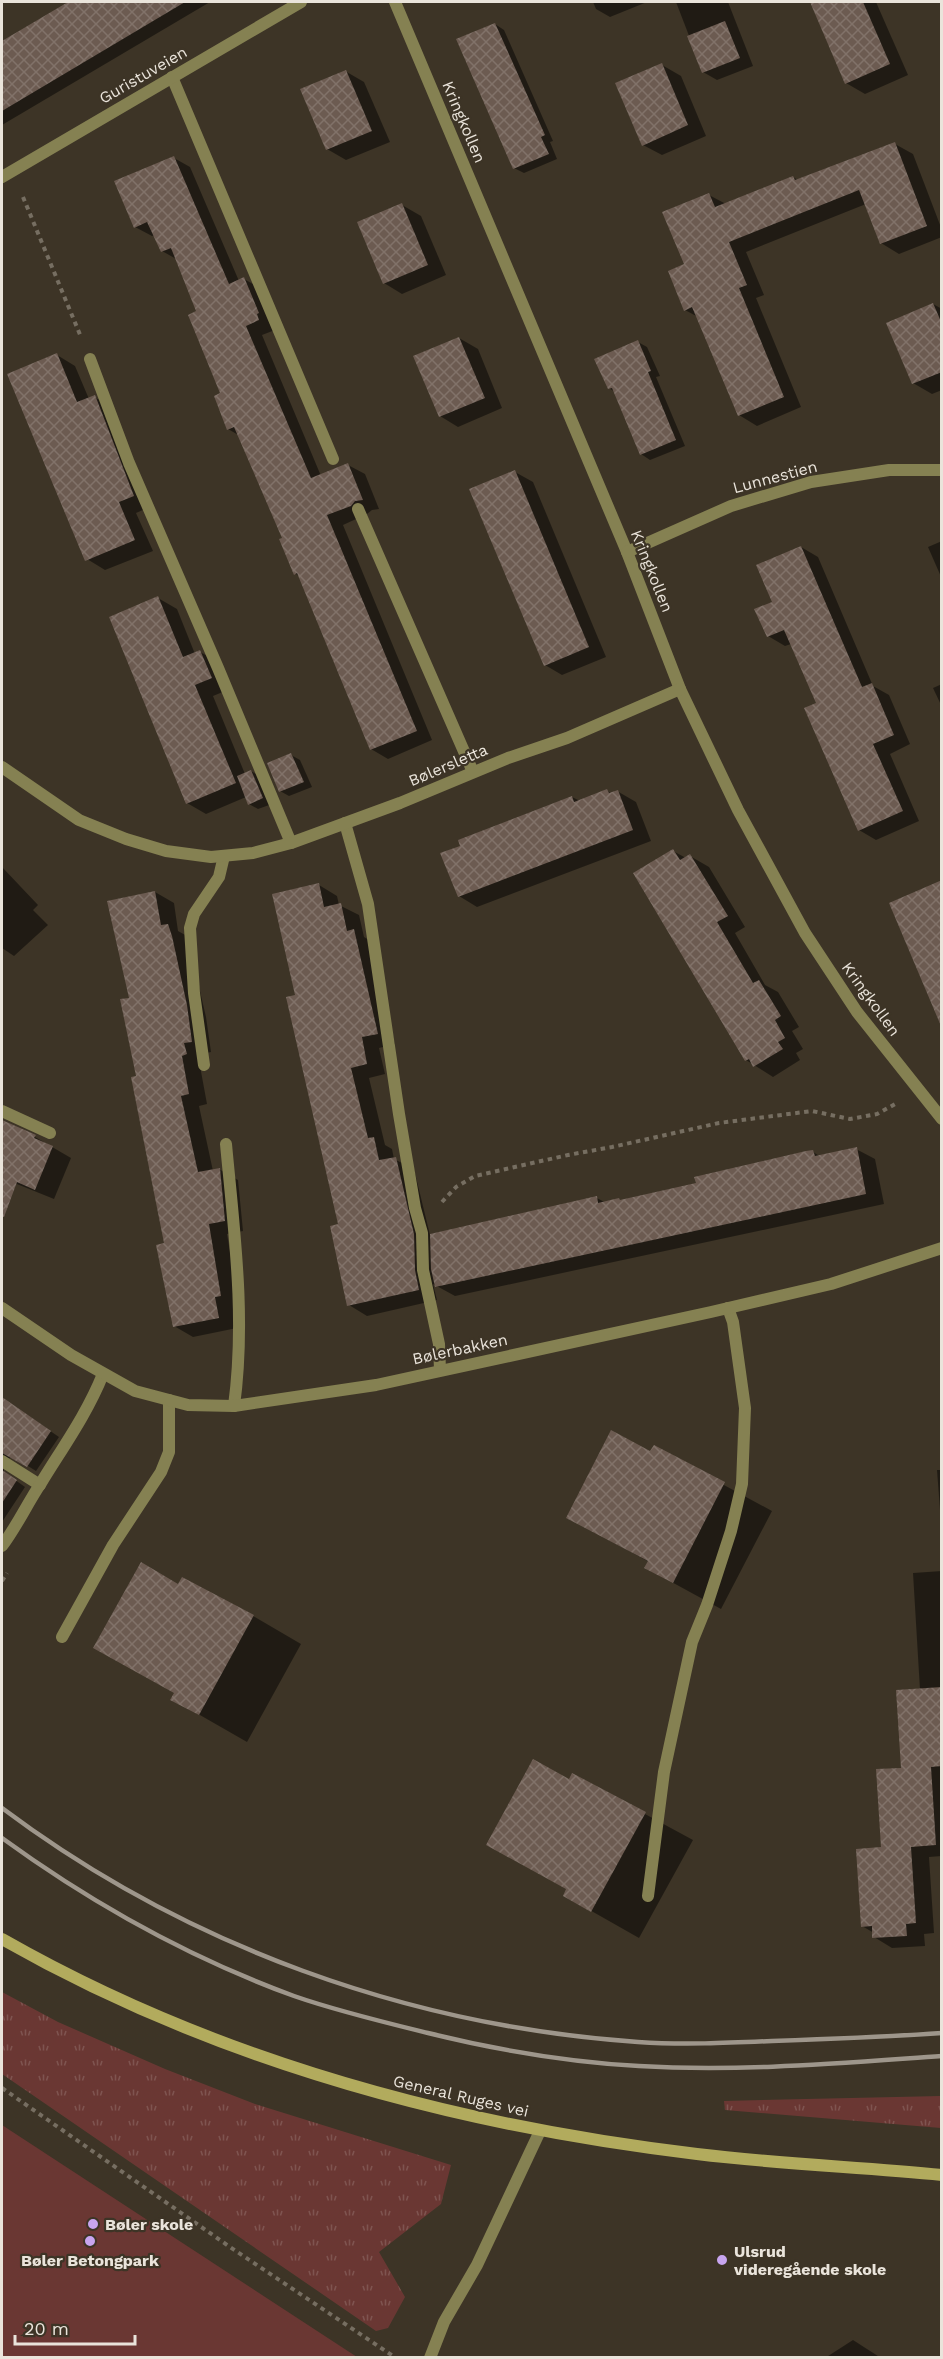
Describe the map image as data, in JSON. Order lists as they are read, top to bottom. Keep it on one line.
{"streets":{"main road":["General Ruges vei"],"street":["Guristuveien","Kringkollen","Lunnestien","Bølersletta","Bølerbakken"]},"crossings":[["Kringkollen","Lunnestien"],["Kringkollen","Bølersletta"]],"places":["Bøler skole","Bøler Betongpark","Ulsrud videregående skole"],"scale_bar":"20 m"}
